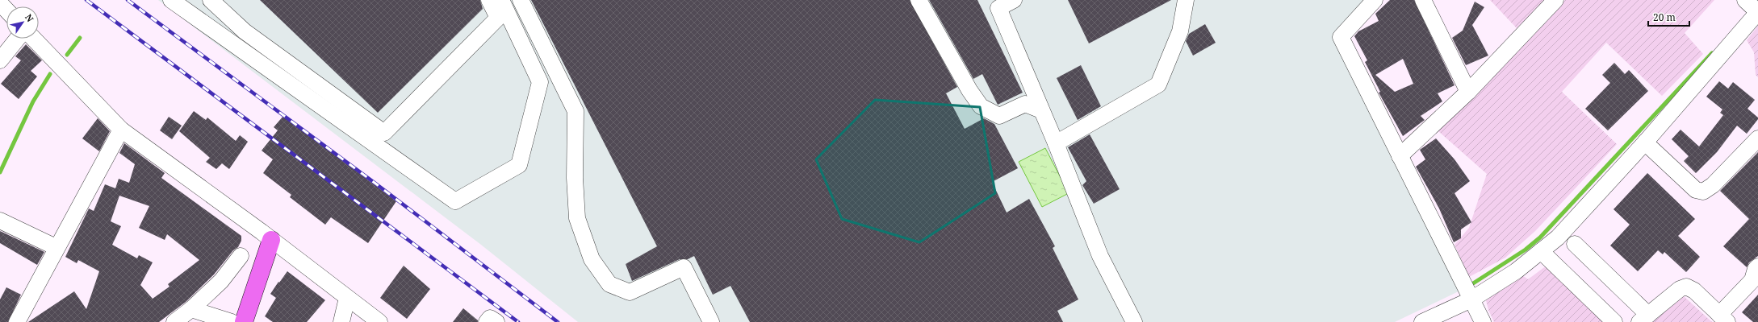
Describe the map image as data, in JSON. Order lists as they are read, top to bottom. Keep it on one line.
{"scale_bar":"20 m","north":"top right"}
